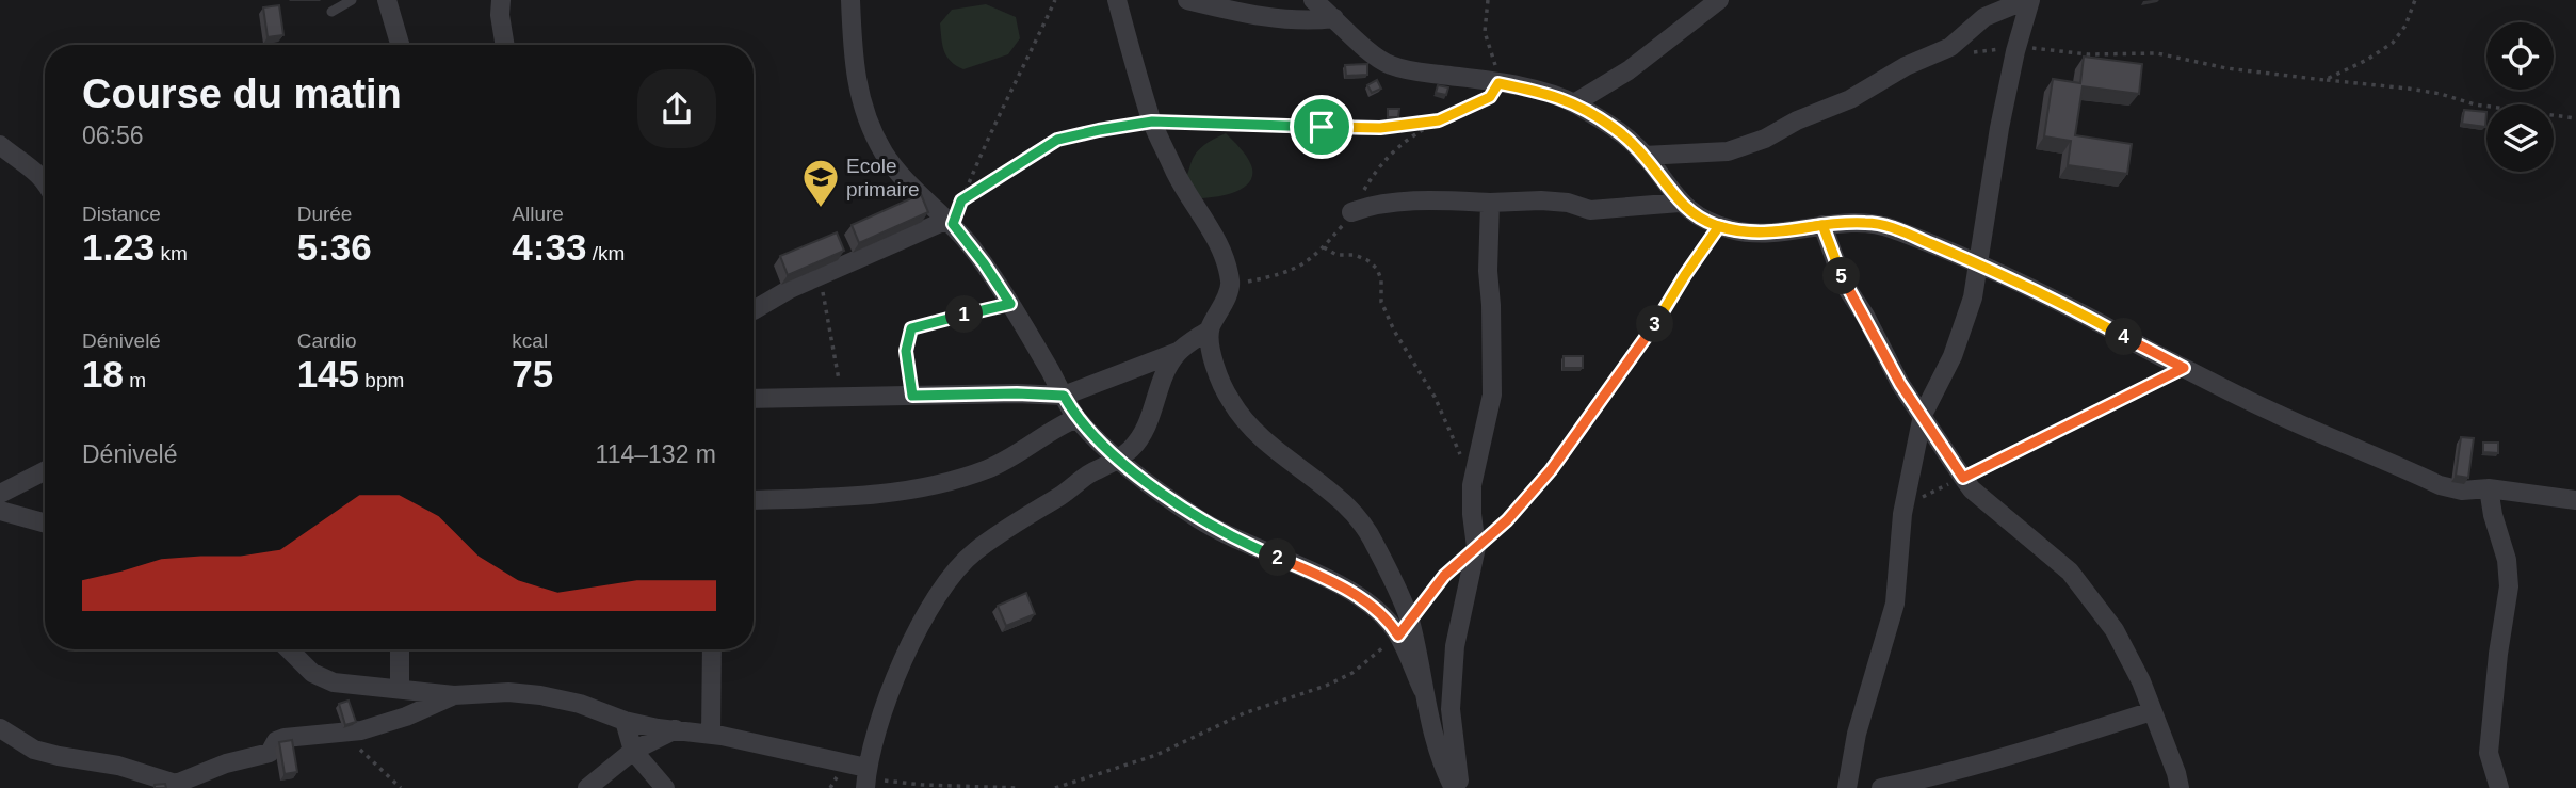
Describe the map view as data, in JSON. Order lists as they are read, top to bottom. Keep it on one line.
{"places":{"school or university":["Ecole primaire"]},"page":{"heading":["Course du matin","06:56"],"stats":[["Distance","1.23 km"],["Durée","5:36"],["Allure","4:33 /km"],["Dénivelé","18 m"],["Cardio","145 bpm"],["kcal","75"]],"pins":["5","1","3","4","2"],"chart":["Dénivelé","114–132 m"]}}
